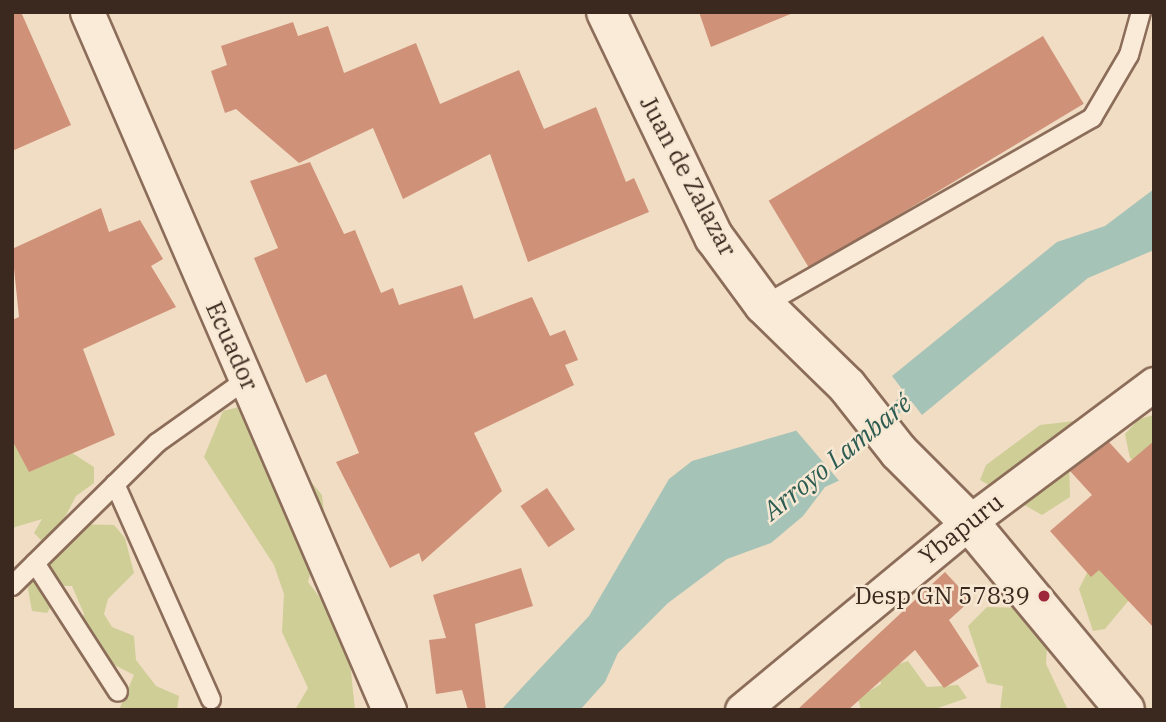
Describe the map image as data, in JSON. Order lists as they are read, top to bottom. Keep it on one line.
{"streets":{"street":["Juan de Zalazar","Ecuador","Ybapuru"]},"crossings":[["Juan de Zalazar","Ybapuru"]],"water":["Arroyo Lambaré"],"places":["Desp GN 57839"]}
